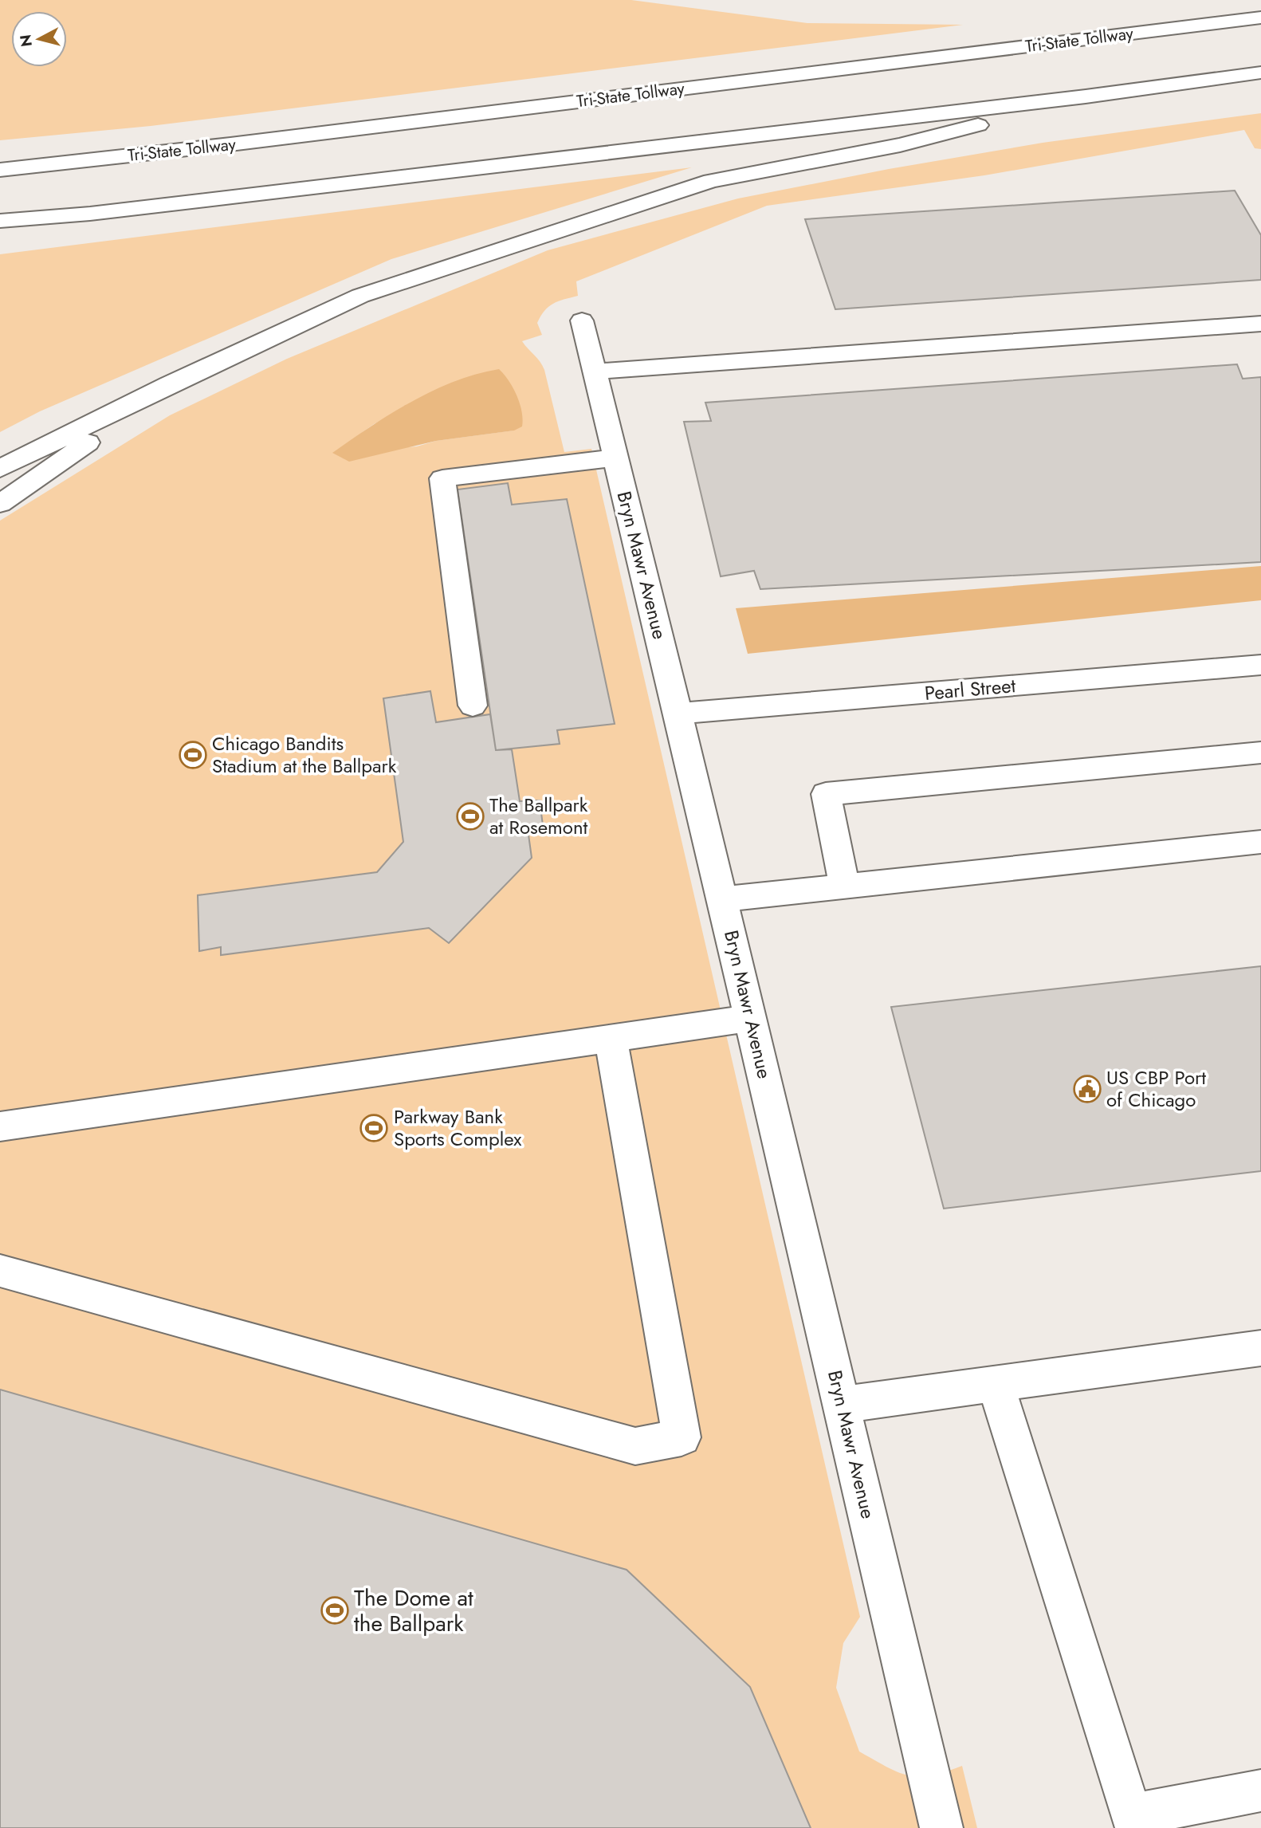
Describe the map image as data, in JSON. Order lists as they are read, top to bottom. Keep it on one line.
{"streets":{"main road":["Tri-State Tollway","Bryn Mawr Avenue","Pearl Street"]},"crossings":[["Bryn Mawr Avenue","Pearl Street"]],"places":{"sports":["Chicago Bandits Stadium at the Ballpark","The Ballpark at Rosemont","Parkway Bank Sports Complex","The Dome at the Ballpark"],"public building":["US CBP Port of Chicago"]},"north":"left"}
